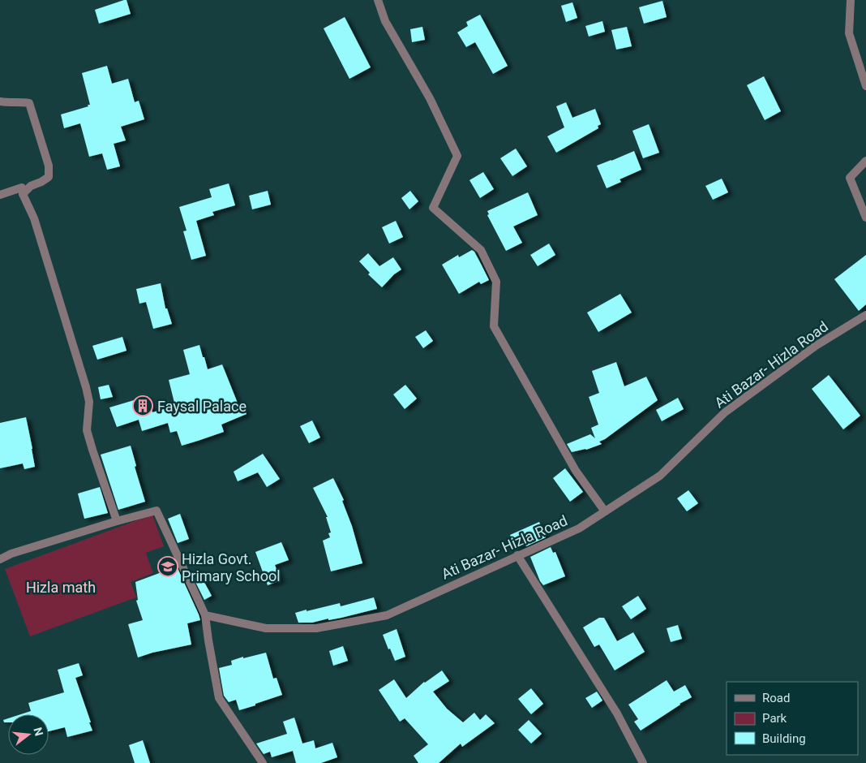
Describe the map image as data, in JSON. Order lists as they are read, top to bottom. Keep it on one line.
{"streets":{"street":["Ati Bazar- Hizla Road"]},"parks":["Hizla math"],"places":{"building":["Faysal Palace"],"school or university":["Hizla Govt. Primary School"]},"legend":["Road","Park","Building"],"north":"right"}
